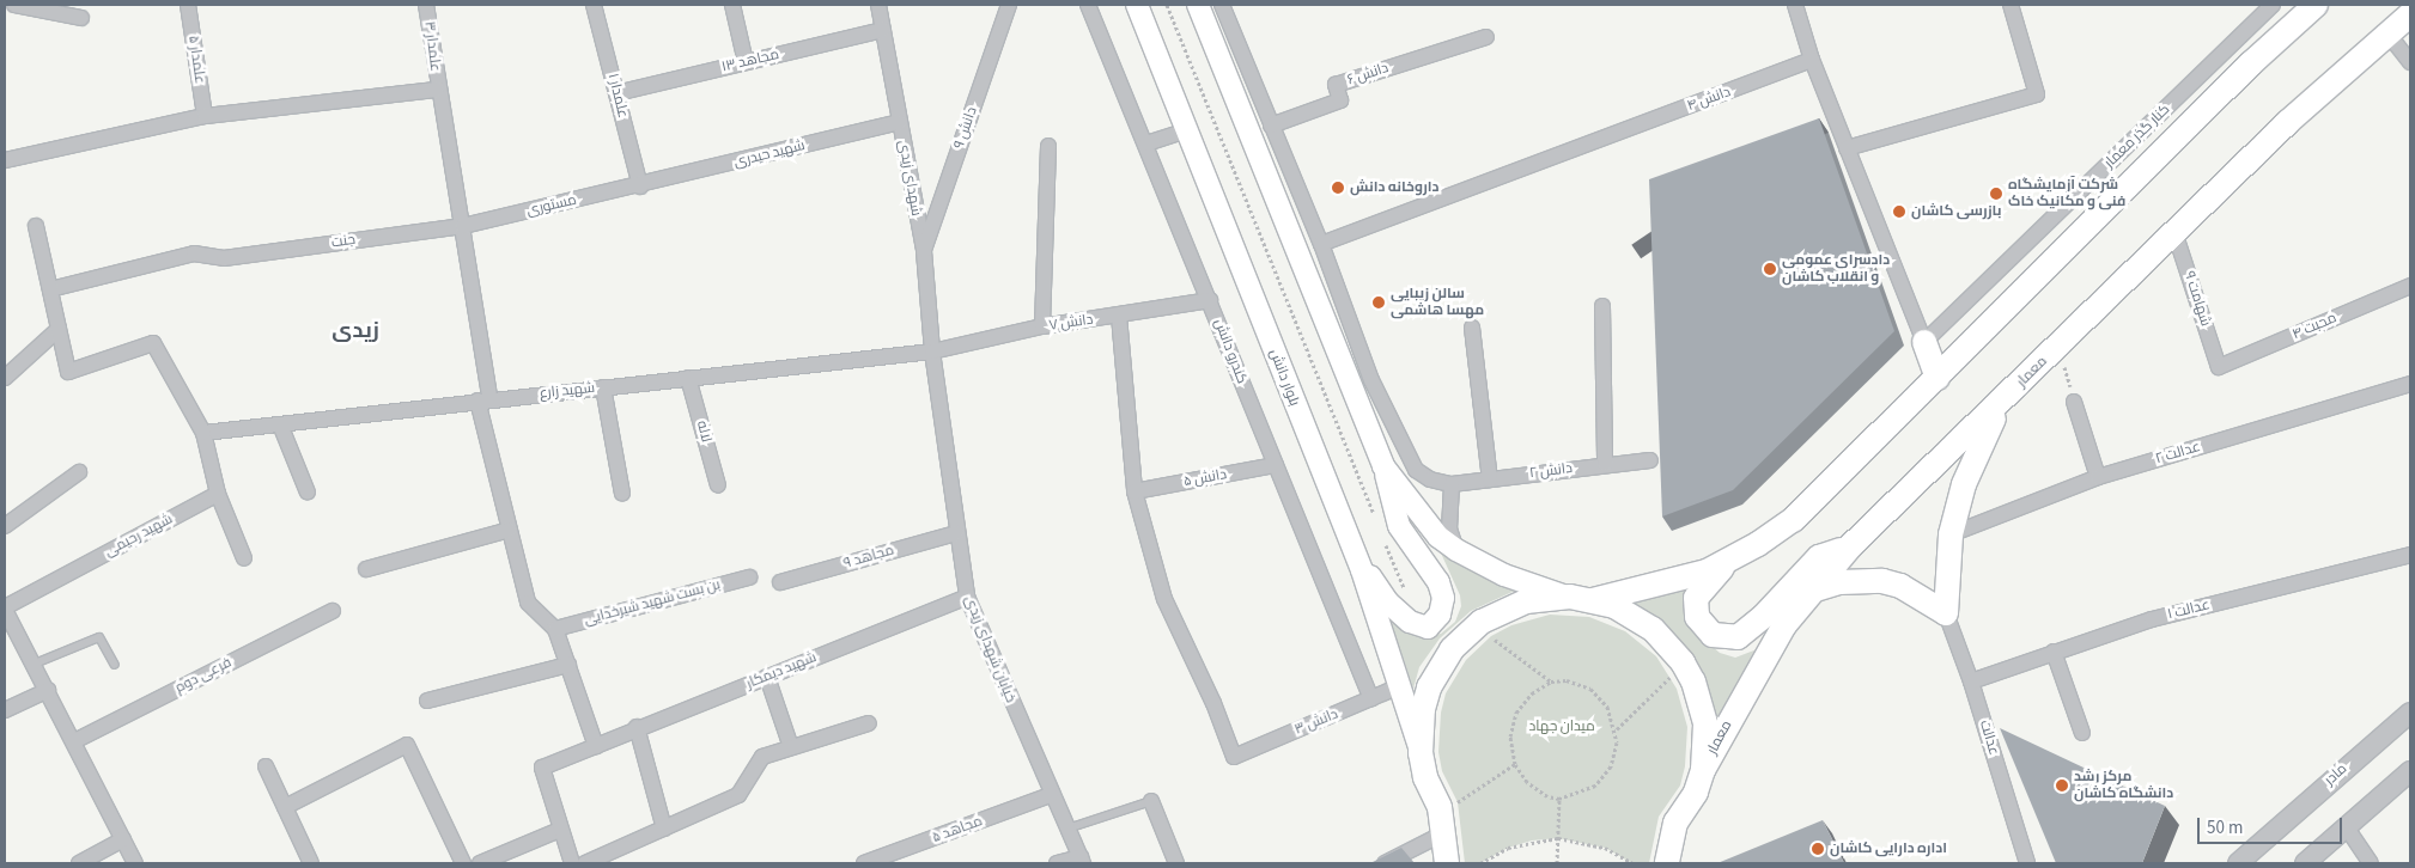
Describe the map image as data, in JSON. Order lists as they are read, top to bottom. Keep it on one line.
{"streets":{"main road":["معمار","بلوار دانش"],"street":["علمدار ۳","علمدار ۵","مجاهد ۱۳","دانش ۶","علمدار ۱","دانش ۴","دانش ۹","کنار گذر معمار","شهید حیدری","شهدای زیدی","مستوری","جنت","شهامت ۹","دانش ۷","محبت ۴","کندرو دانش","شهید زارع","لاله","عدالت ۲","دانش ۲","دانش ۵","شهید رحیمی","مجاهد ۹","بن بست شهید شیرخدایی","عدالت ۱","خیابان شهدای زیدی","شهید دیمکار","فرعی دوم","دانش ۳","عدالت","مادر","مجاهد ۵"]},"crossings":[["علمدار ۳","مستوری"],["علمدار ۳","جنت"],["علمدار ۳","شهید زارع"],["علمدار ۳","بن بست شهید شیرخدایی"],["مجاهد ۱۳","علمدار ۱"],["مجاهد ۱۳","شهدای زیدی"],["علمدار ۱","شهید حیدری"],["علمدار ۱","مستوری"],["دانش ۹","شهدای زیدی"],["شهید حیدری","شهدای زیدی"],["شهید حیدری","مستوری"],["شهدای زیدی","دانش ۷"],["شهدای زیدی","شهید زارع"],["شهدای زیدی","خیابان شهدای زیدی"],["مستوری","جنت"],["شهامت ۹","محبت ۴"],["شهامت ۹","معمار"],["دانش ۷","کندرو دانش"],["دانش ۷","شهید زارع"],["دانش ۷","خیابان شهدای زیدی"],["کندرو دانش","دانش ۵"],["کندرو دانش","دانش ۳"],["بلوار دانش","دانش ۳"],["شهید زارع","لاله"],["شهید زارع","خیابان شهدای زیدی"],["دانش ۵","دانش ۳"],["مجاهد ۹","خیابان شهدای زیدی"],["عدالت ۱","عدالت"],["خیابان شهدای زیدی","شهید دیمکار"],["خیابان شهدای زیدی","مجاهد ۵"]],"districts":["زیدی"],"parks":["میدان جهاد"],"places":["داروخانه دانش","شرکت آزمایشگاه فنی و مکانیک خاک","بازرسی کاشان","دادسرای عمومی و انقلاب کاشان","سالن زیبایی مهسا هاشمی","مرکز رشد دانشگاه کاشان","اداره دارایی کاشان"],"scale_bar":"50 m"}
